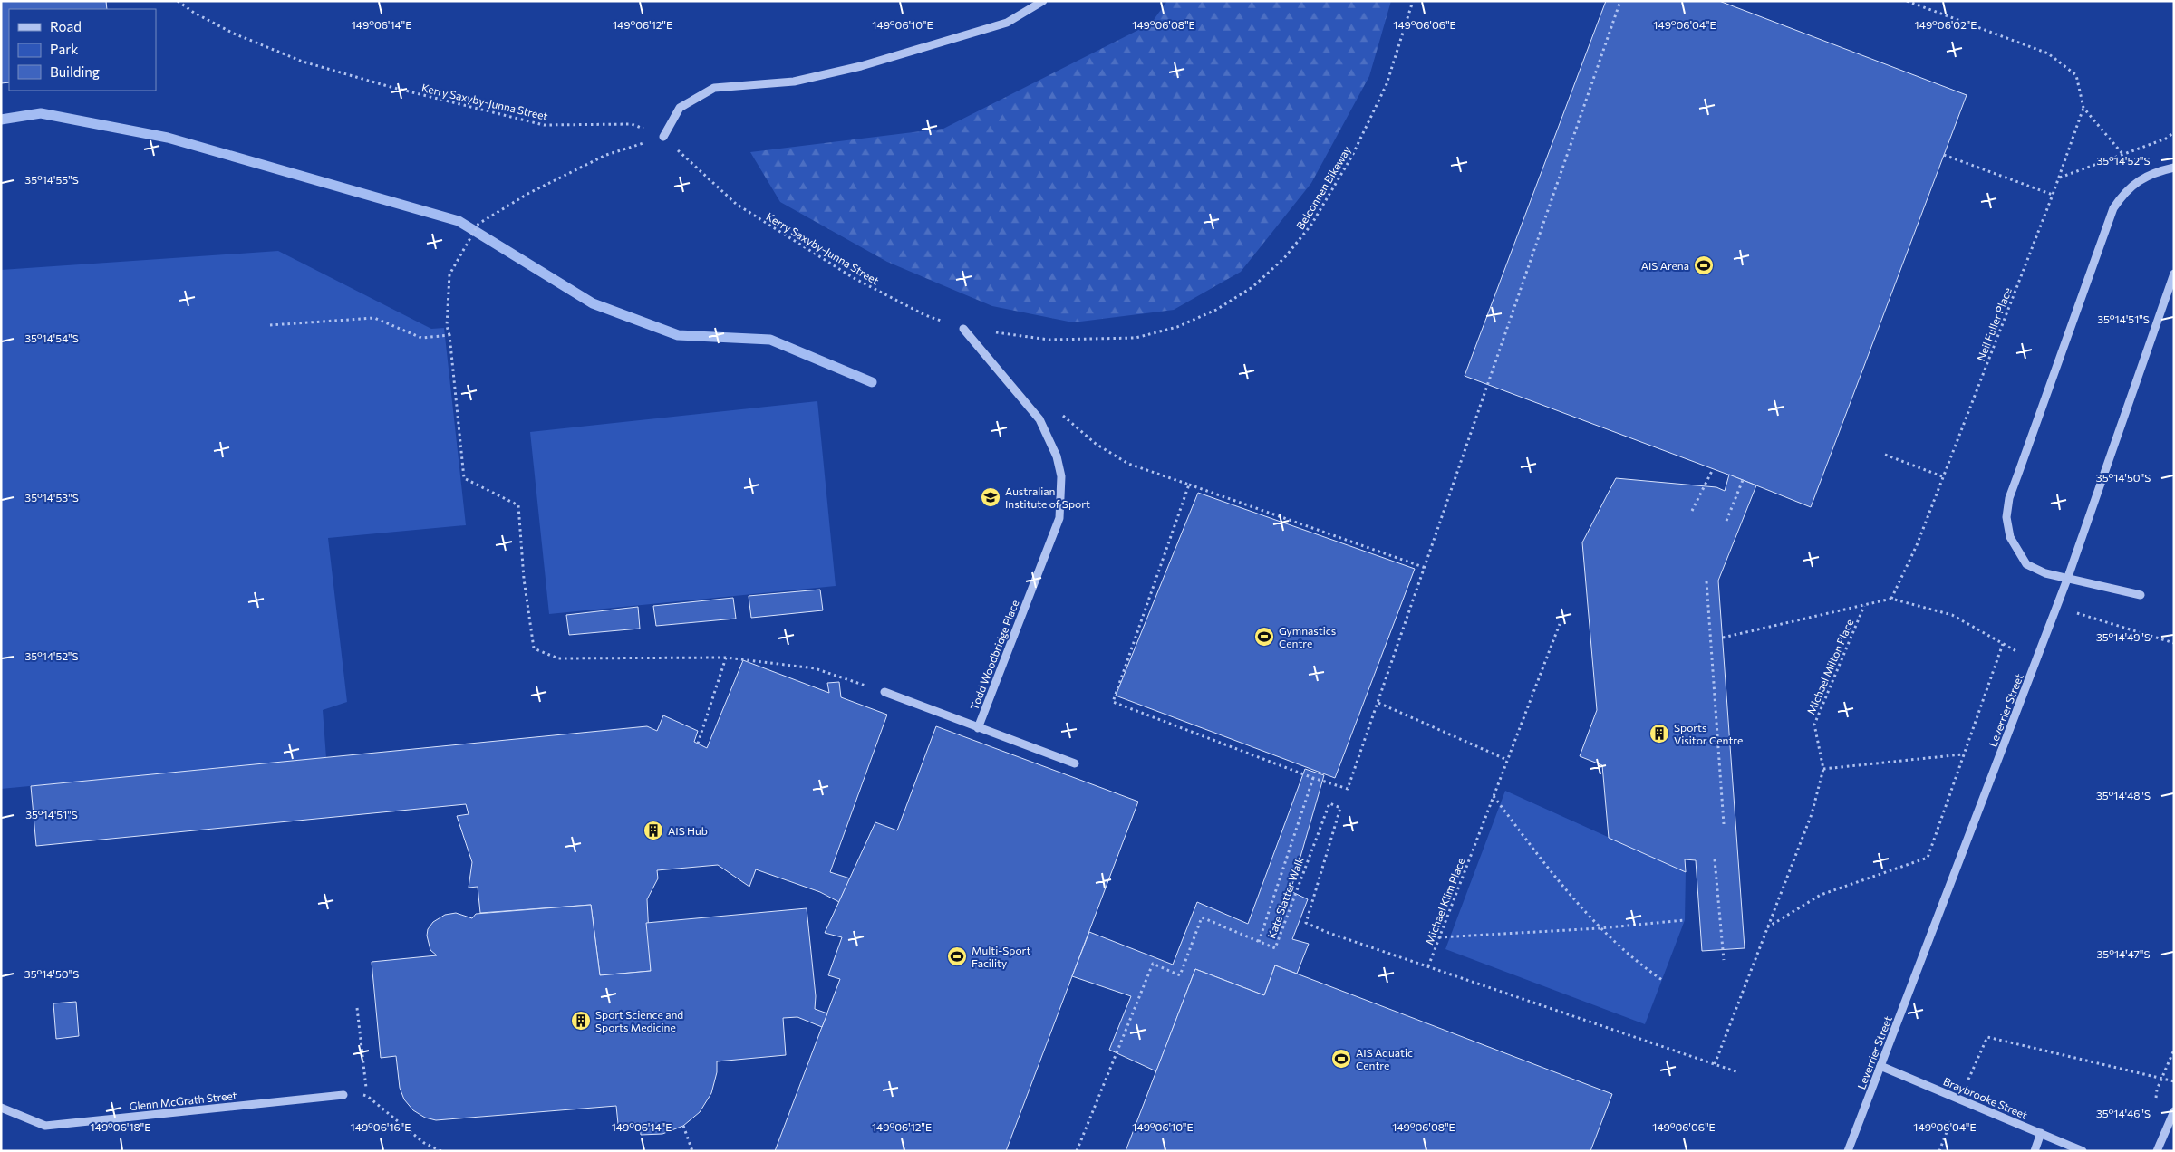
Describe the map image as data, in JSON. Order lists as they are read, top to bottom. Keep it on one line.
{"streets":{"street":["Todd Woodbridge Place","Leverrier Street","Braybrooke Street","Glenn McGrath Street"],"path":["Kerry Saxyby-Junna Street","Belconnen Bikeway","Neil Fuller Place","Michael Milton Place","Kate Slatter Walk","Michael Klim Place"]},"crossings":[["Kerry Saxyby-Junna Street","Belconnen Bikeway"],["Kerry Saxyby-Junna Street","Todd Woodbridge Place"],["Belconnen Bikeway","Todd Woodbridge Place"],["Leverrier Street","Braybrooke Street"],["Kate Slatter Walk","Michael Klim Place"]],"places":{"sports":["AIS Arena","Gymnastics Centre","Multi-Sport Facility","AIS Aquatic Centre"],"school or university":["Australian Institute of Sport"],"building":["Sports Visitor Centre","AIS Hub","Sport Science and Sports Medicine"]},"legend":["Road","Park","Building"],"coordinates":["149°06'14\"E","149°06'12\"E","149°06'10\"E","149°06'08\"E","149°06'06\"E","149°06'04\"E","149°06'02\"E","35°14'52\"S","35°14'55\"S","35°14'51\"S","35°14'54\"S","35°14'50\"S","35°14'53\"S","35°14'49\"S","35°14'48\"S","35°14'47\"S","35°14'46\"S","149°06'18\"E","149°06'16\"E"]}
